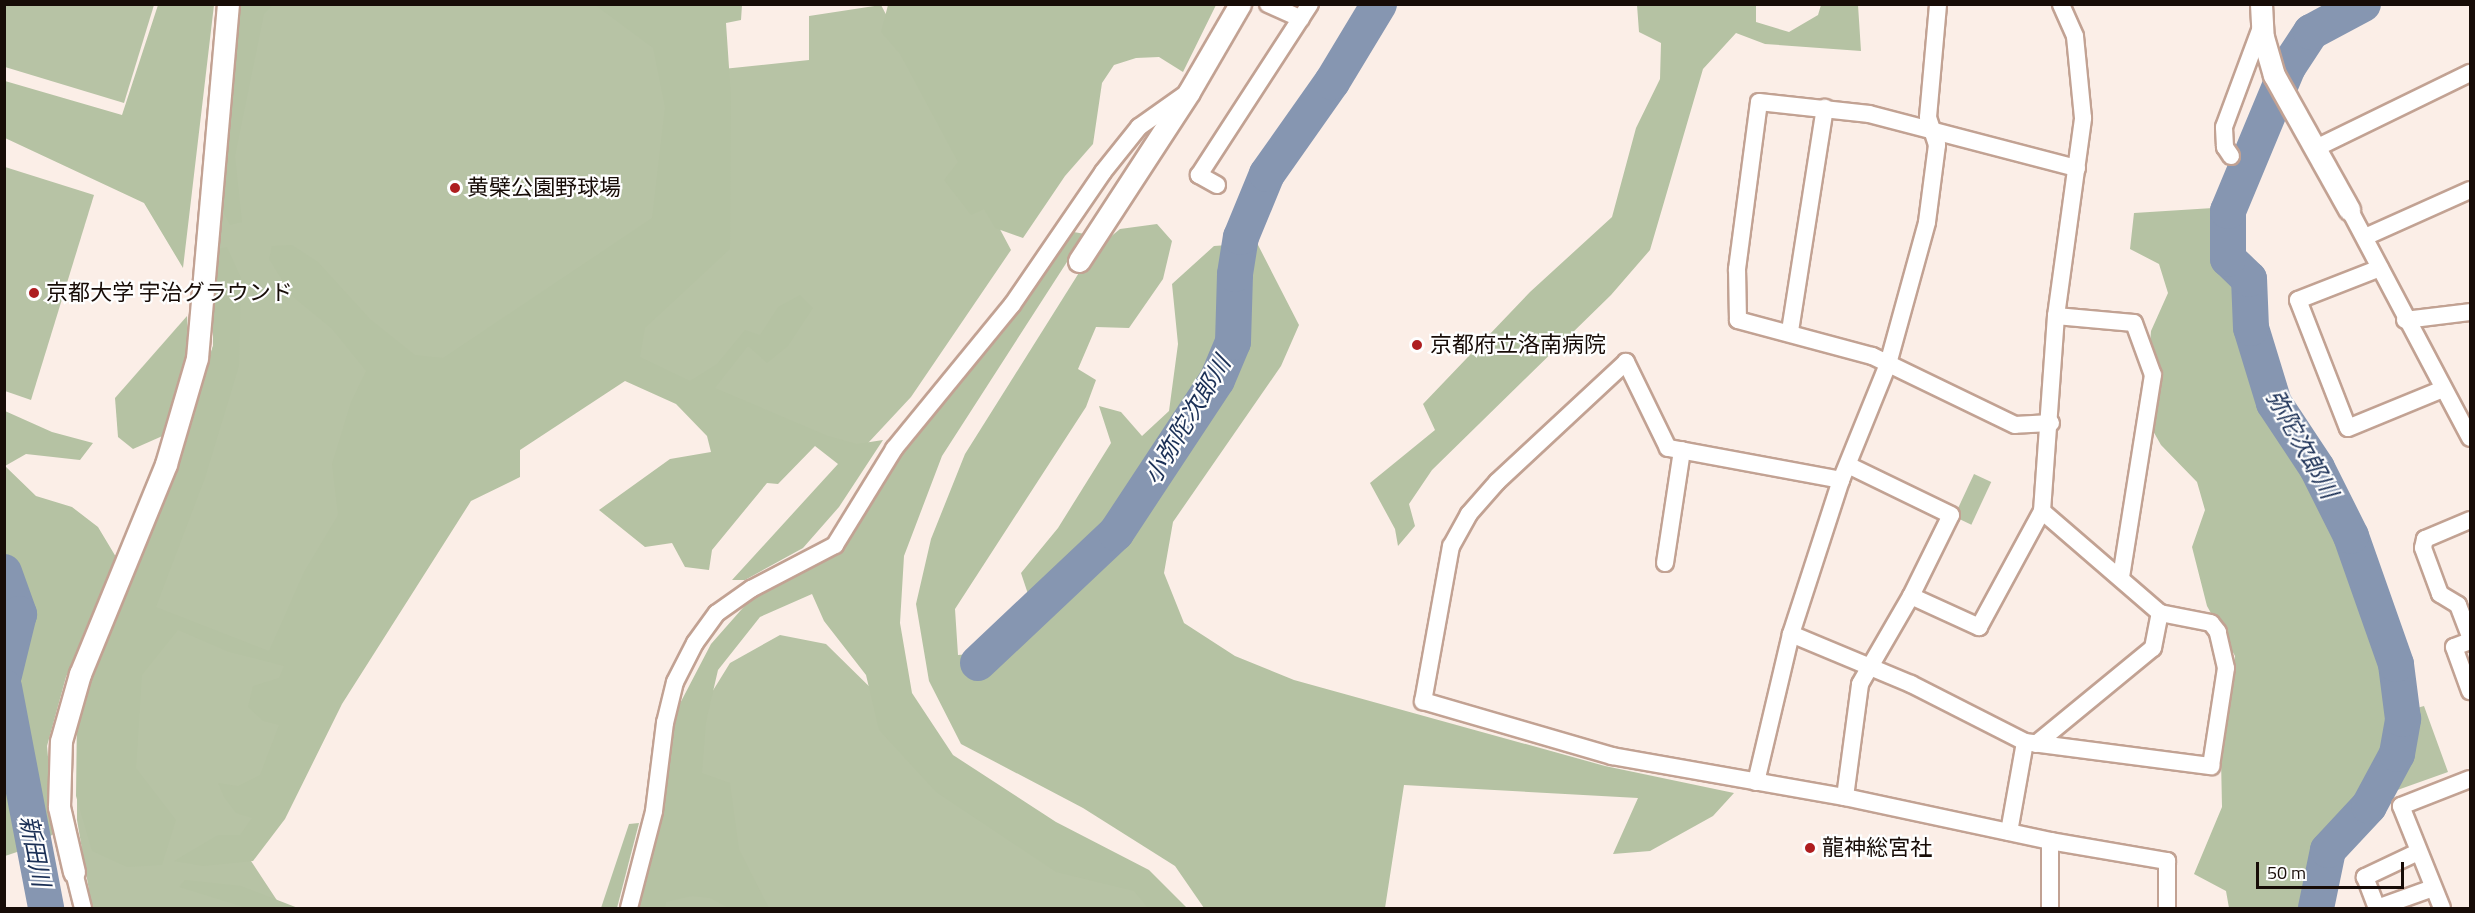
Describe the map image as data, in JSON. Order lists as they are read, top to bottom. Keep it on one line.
{"water":["小弥陀次郎川","弥陀次郎川","新田川"],"places":["黄檗公園野球場","京都大学 宇治グラウンド","京都府立洛南病院","龍神総宮社"],"scale_bar":"50 m"}
